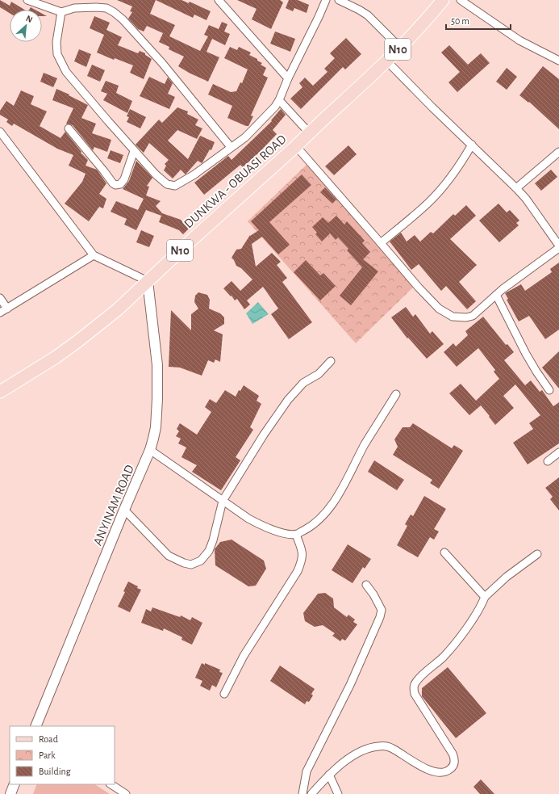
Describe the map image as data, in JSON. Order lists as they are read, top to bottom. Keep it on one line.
{"streets":{"main road":["N10","DUNKWA - OBUASI ROAD"],"street":["ANYINAM ROAD"]},"crossings":[["N10","DUNKWA - OBUASI ROAD"],["DUNKWA - OBUASI ROAD","ANYINAM ROAD"]],"legend":["Road","Park","Building"],"scale_bar":"50 m","north":"top right"}
